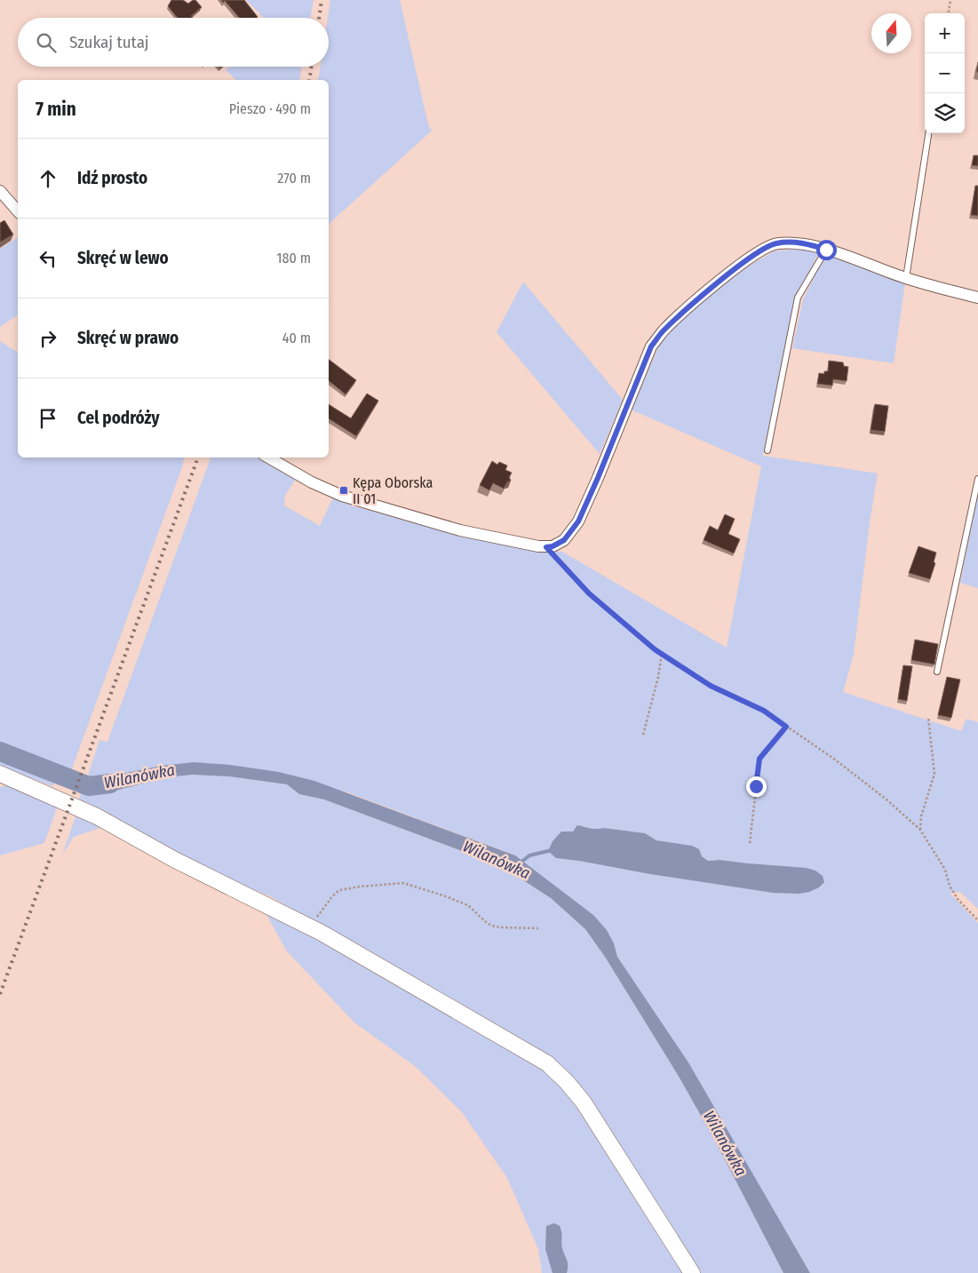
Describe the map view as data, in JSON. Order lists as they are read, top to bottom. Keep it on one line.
{"water":["Wilanówka"],"places":{"transit":["Kępa Oborska II 01"]},"north":"top","page":{"map_buttons":["+","−"],"search":"Szukaj tutaj","heading":["7 min","Pieszo · 490 m"],"list":[["Idź prosto","270 m"],["Skręć w lewo","180 m"],["Skręć w prawo","40 m"],"Cel podróży"]}}
